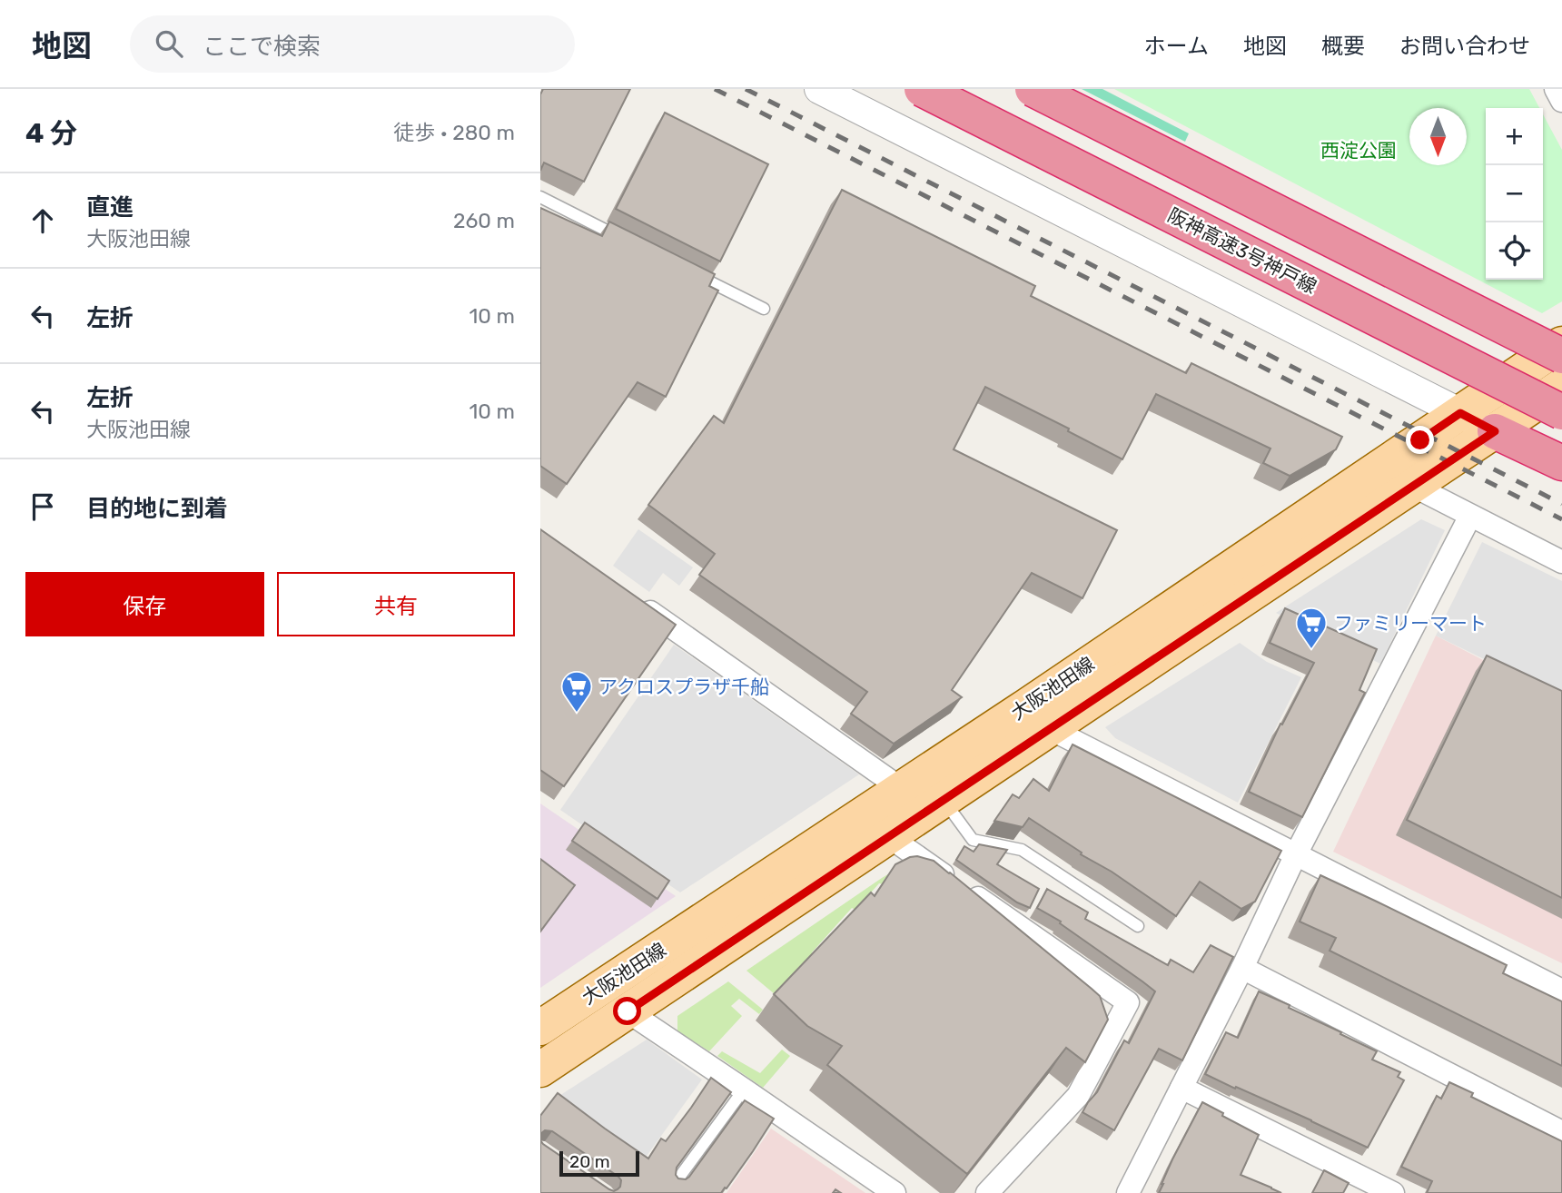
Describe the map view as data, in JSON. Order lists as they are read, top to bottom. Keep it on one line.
{"streets":{"highway":["阪神高速3号神戸線"],"main road":["大阪池田線"]},"parks":["西淀公園"],"places":{"supermarket":["ファミリーマート","アクロスプラザ千船"]},"scale_bar":"20 m","north":"bottom","page":{"header":"地図","search":"ここで検索","nav":["ホーム","地図","概要","お問い合わせ"],"heading":["4 分","徒歩 · 280 m"],"map_buttons":["+","−"],"list":[["直進","大阪池田線","260 m"],["左折","10 m"],["左折","大阪池田線","10 m"],"目的地に到着"],"buttons":["保存","共有"],"scale":"20 m"}}
